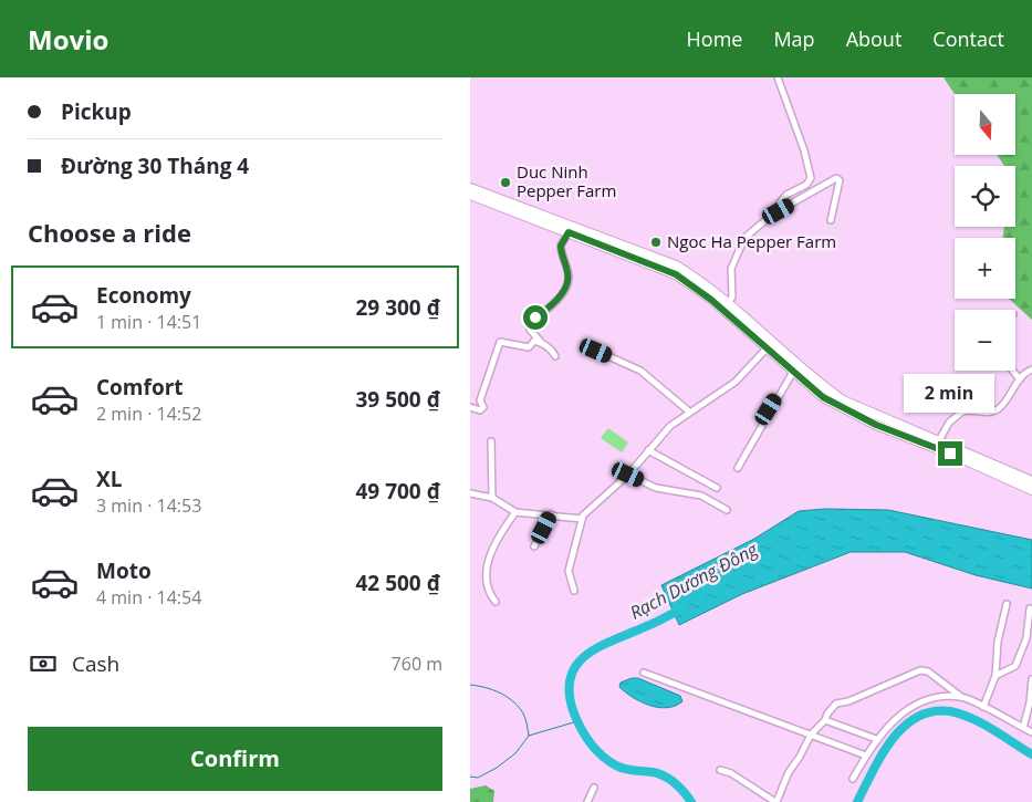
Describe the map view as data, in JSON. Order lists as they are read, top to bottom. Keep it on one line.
{"water":["Rạch Dương Đông"],"places":["Duc Ninh Pepper Farm","Ngoc Ha Pepper Farm"],"north":"bottom","page":{"header":"Movio","nav":["Home","Map","About","Contact"],"banner":["Pickup","Đường 30 Tháng 4"],"map_buttons":["+","−"],"heading":"Choose a ride","list":[{"name":"Economy","note":"1 min · 14:51","value":"29 300 ₫"},{"name":"Comfort","note":"2 min · 14:52","value":"39 500 ₫"},{"name":"XL","note":"3 min · 14:53","value":"49 700 ₫"},{"name":"Moto","note":"4 min · 14:54","value":"42 500 ₫"}],"bubble":"2 min","pay":["Cash","760 m"],"buttons":"Confirm"}}
